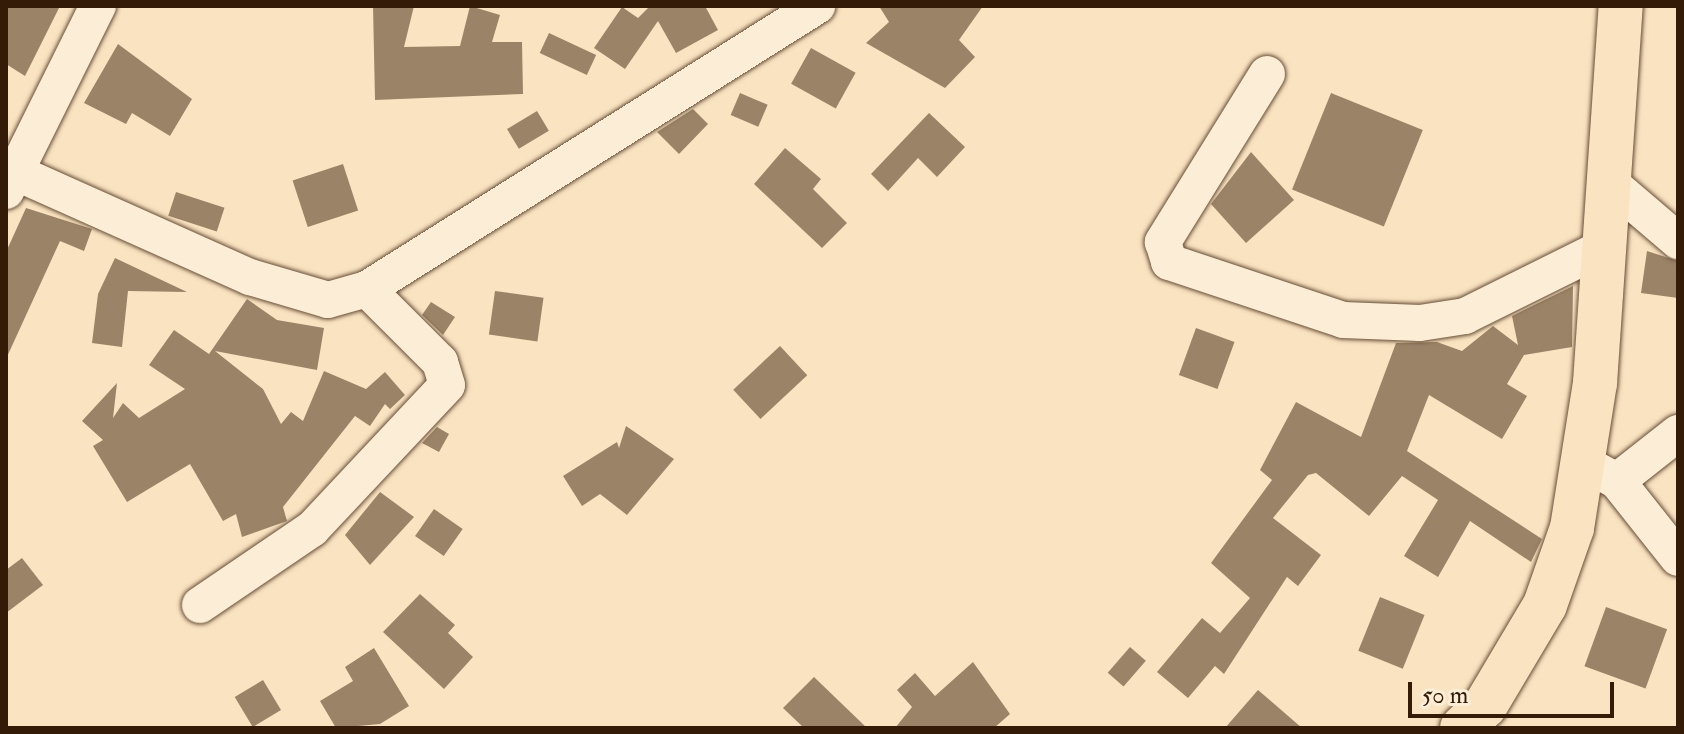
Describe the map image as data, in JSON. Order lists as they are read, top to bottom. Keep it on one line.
{"scale_bar":"50 m"}
